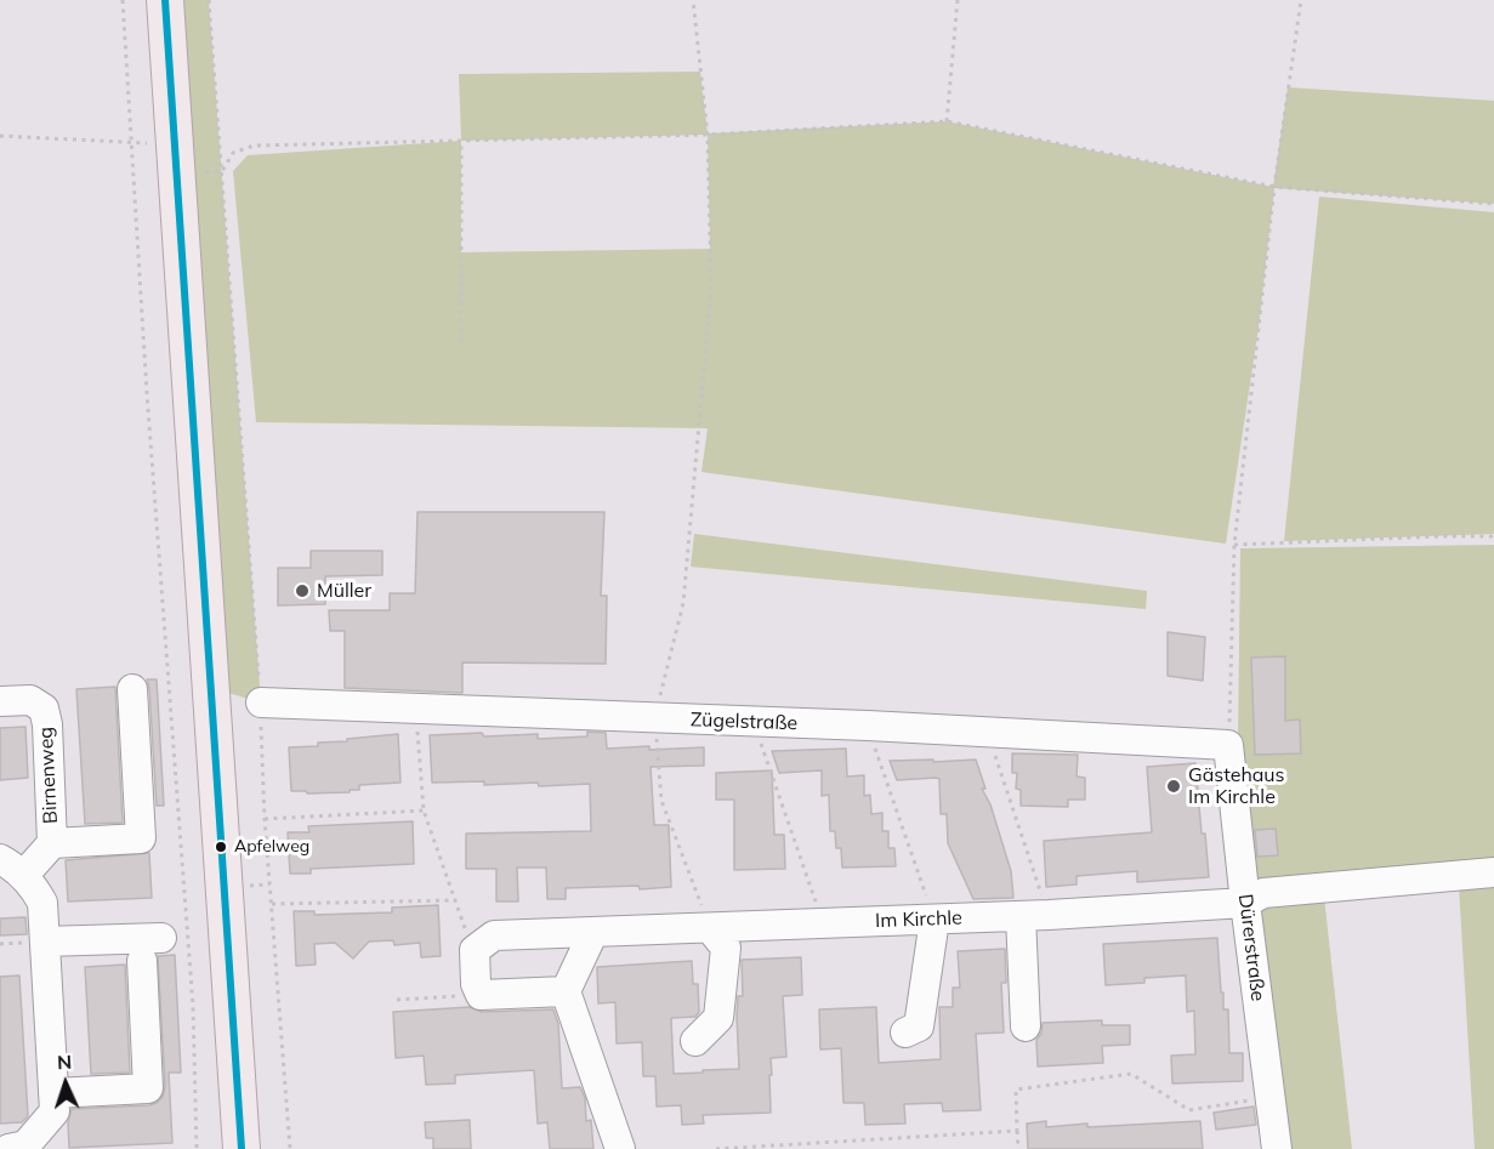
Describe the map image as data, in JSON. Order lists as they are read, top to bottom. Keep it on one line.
{"streets":{"street":["Zügelstraße","Birnenweg","Im Kirchle","Dürerstraße"]},"crossings":[["Zügelstraße","Dürerstraße"],["Im Kirchle","Dürerstraße"]],"places":["Müller","Gästehaus Im Kirchle","Apfelweg"],"north":"top"}
